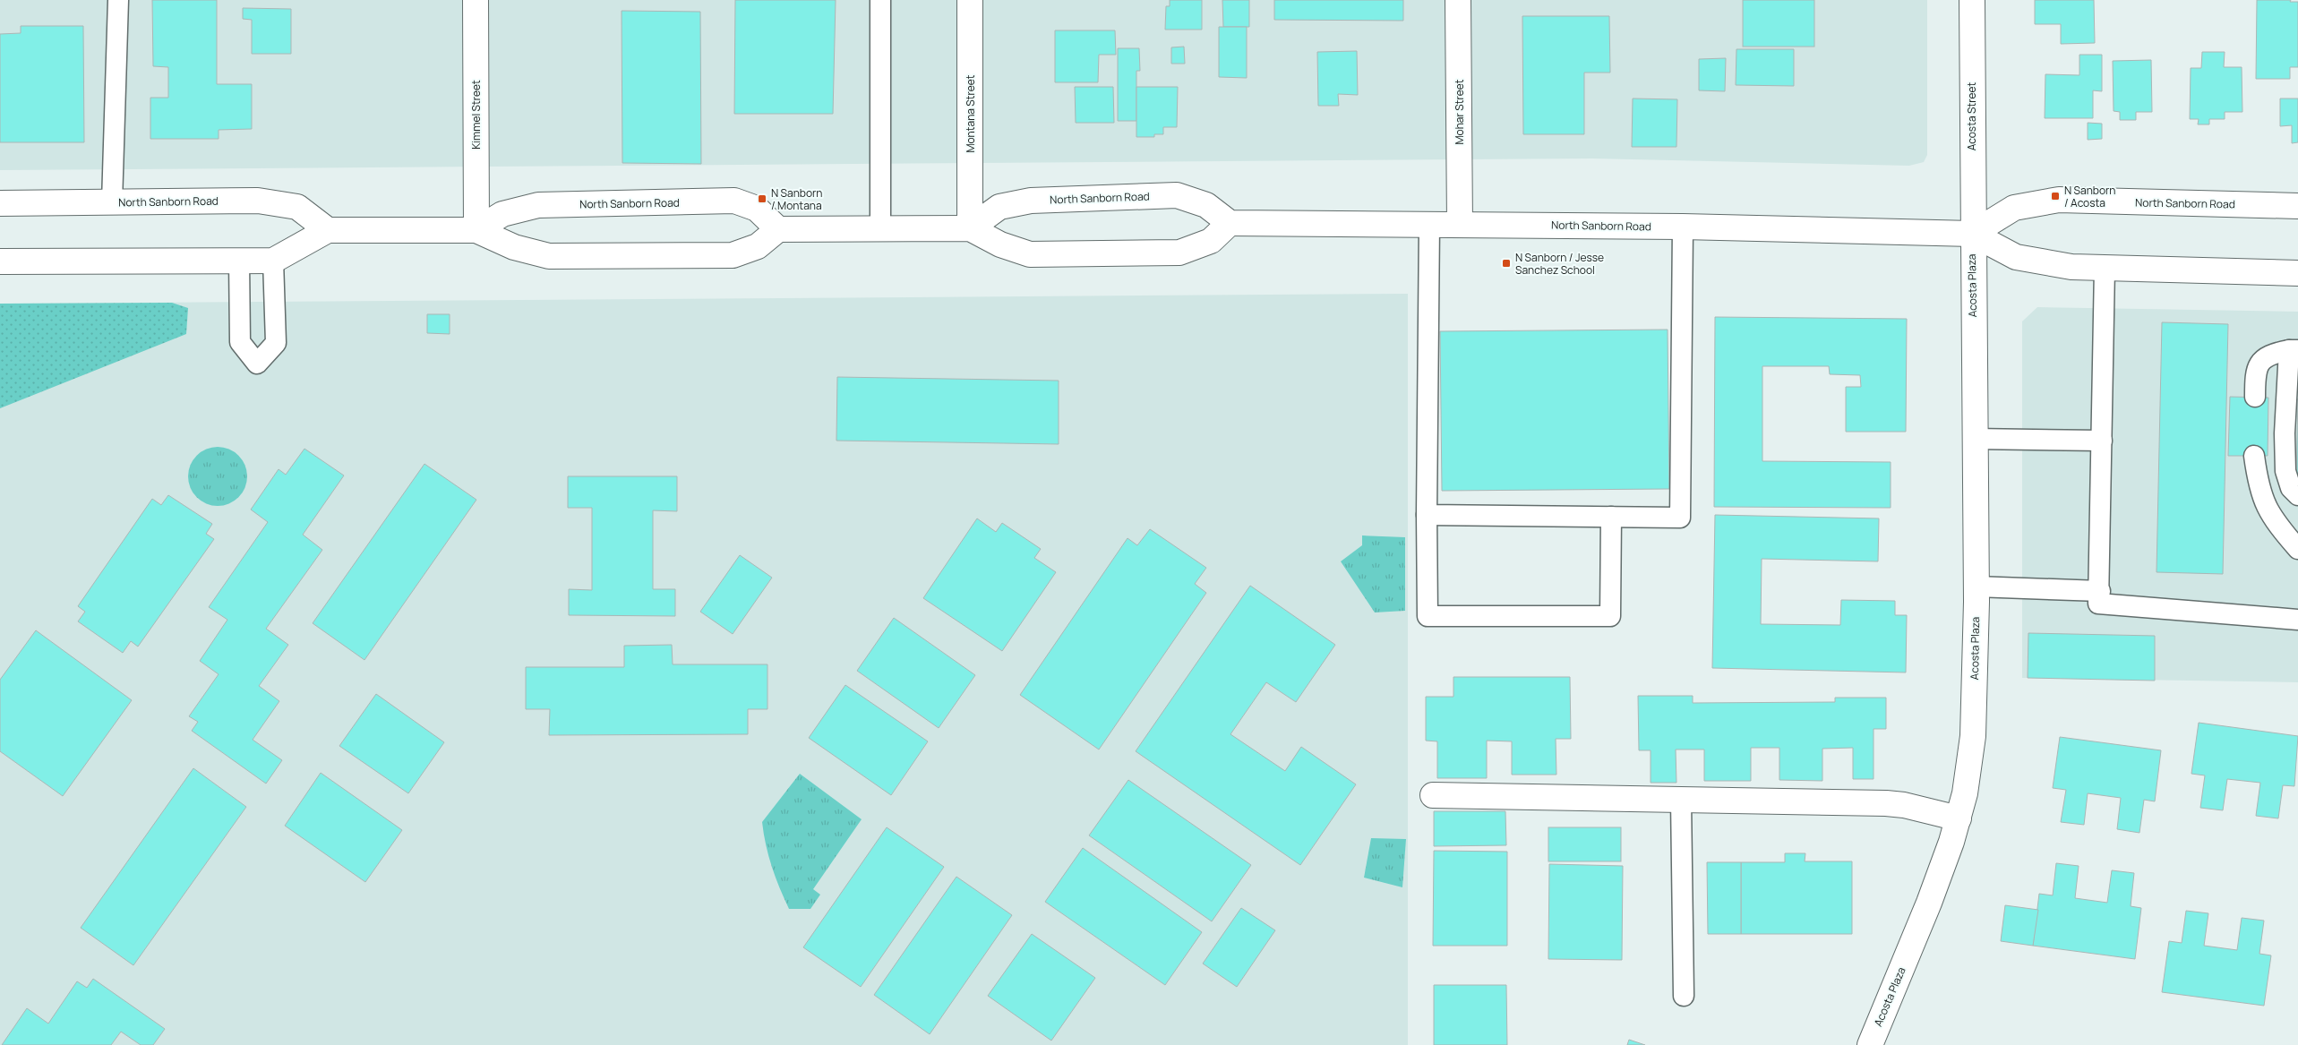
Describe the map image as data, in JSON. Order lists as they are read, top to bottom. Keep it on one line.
{"streets":{"main road":["Mohar Street","Montana Street","Kimmel Street","Acosta Street","North Sanborn Road","Acosta Plaza"]},"crossings":[["Mohar Street","North Sanborn Road"],["Montana Street","North Sanborn Road"],["Kimmel Street","North Sanborn Road"],["Acosta Street","North Sanborn Road"],["Acosta Street","Acosta Plaza"],["North Sanborn Road","Acosta Plaza"]],"places":{"transit":["N Sanborn / Acosta","N Sanborn / Montana","N Sanborn / Jesse Sanchez School"]}}
